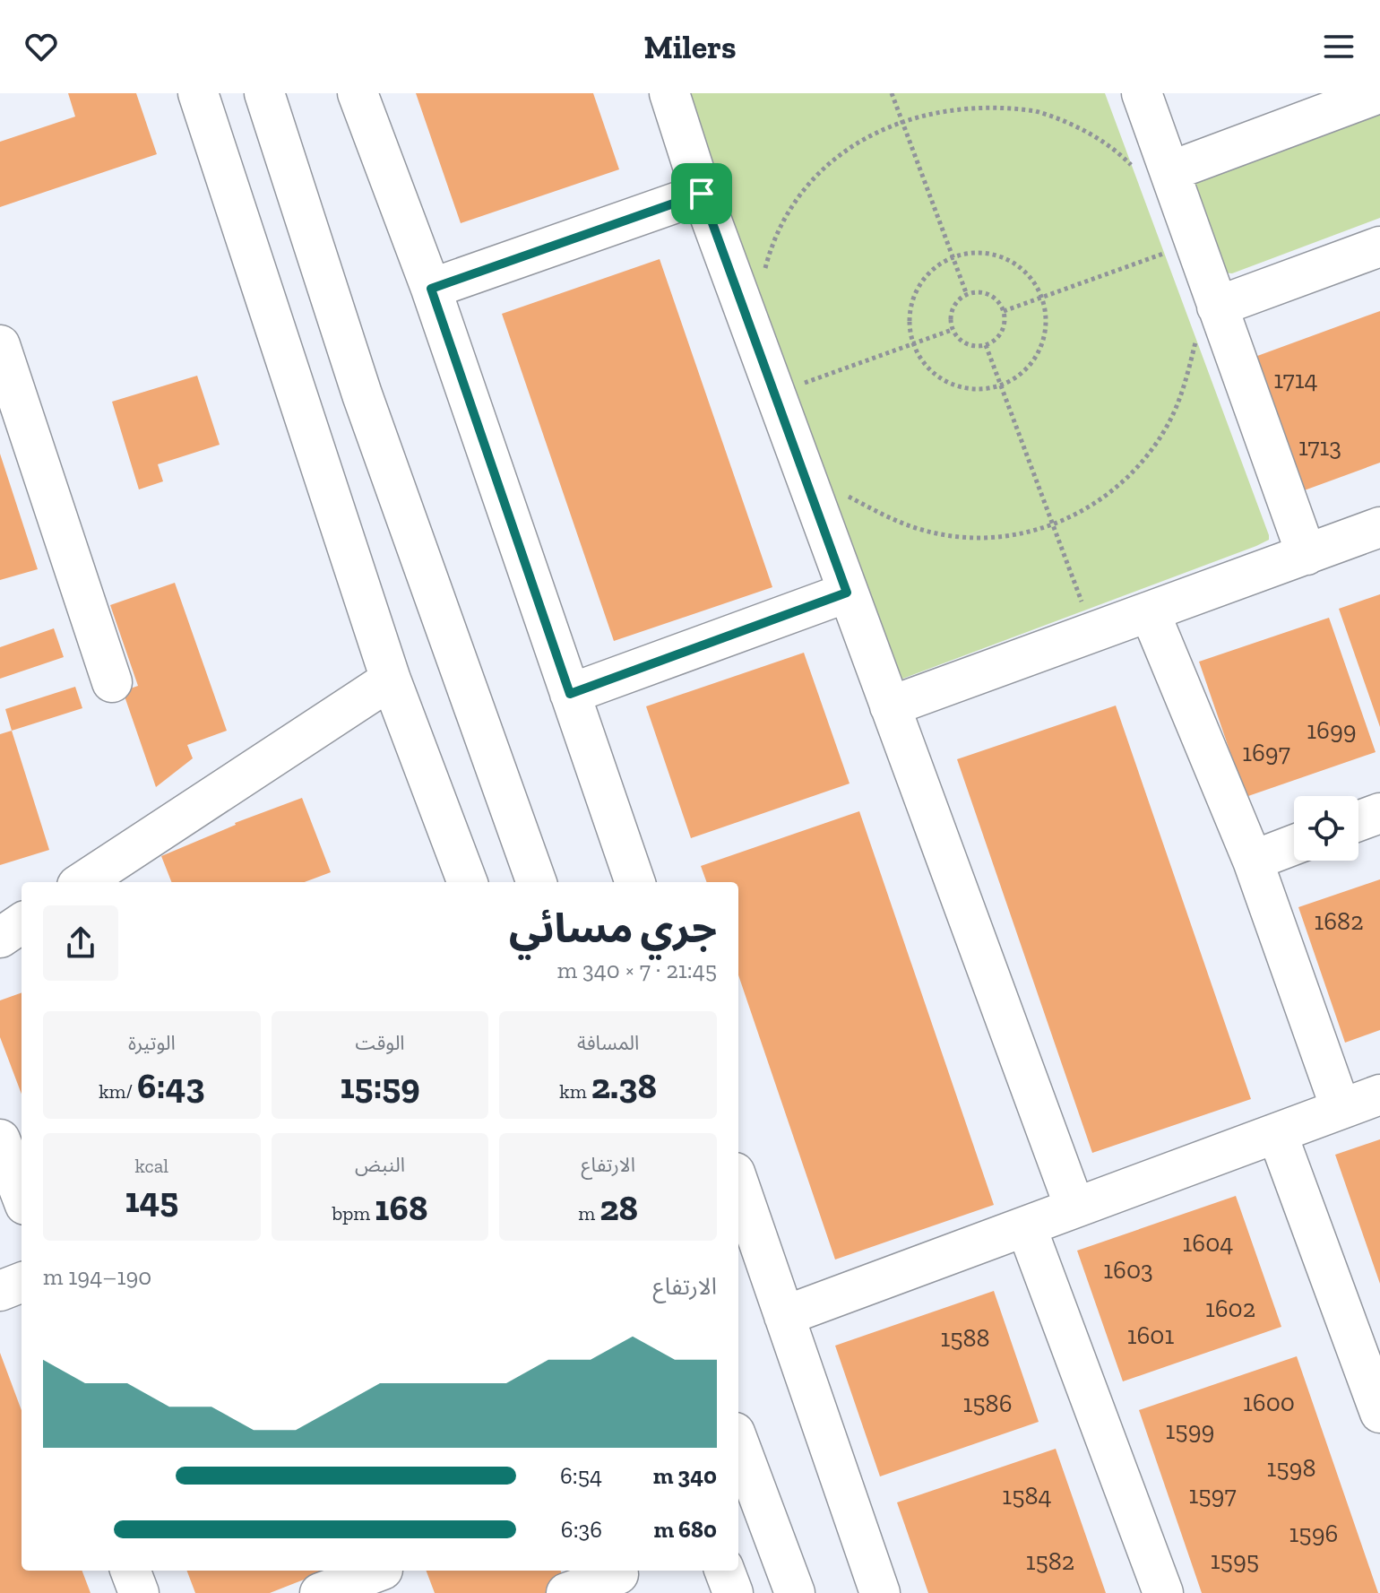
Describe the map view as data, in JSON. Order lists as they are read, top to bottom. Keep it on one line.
{"house_numbers":["1714","1713","1699","1697","1682","1604","1603","1602","1601","1588","1600","1586","1599","1598","1597","1584","1596","1595","1582"],"page":{"header":"Milers","heading":["جري مسائي","21:45 · 7 × 340 m"],"stats":[["المسافة","2.38 km"],["الوقت","15:59"],["الوتيرة","6:43 /km"],["الارتفاع","28 m"],["النبض","168 bpm"],["kcal","145"]],"chart":["الارتفاع","190–194 m"],"list":[{"name":"340 m","note":"6:54"},{"name":"680 m","note":"6:36"}]}}
